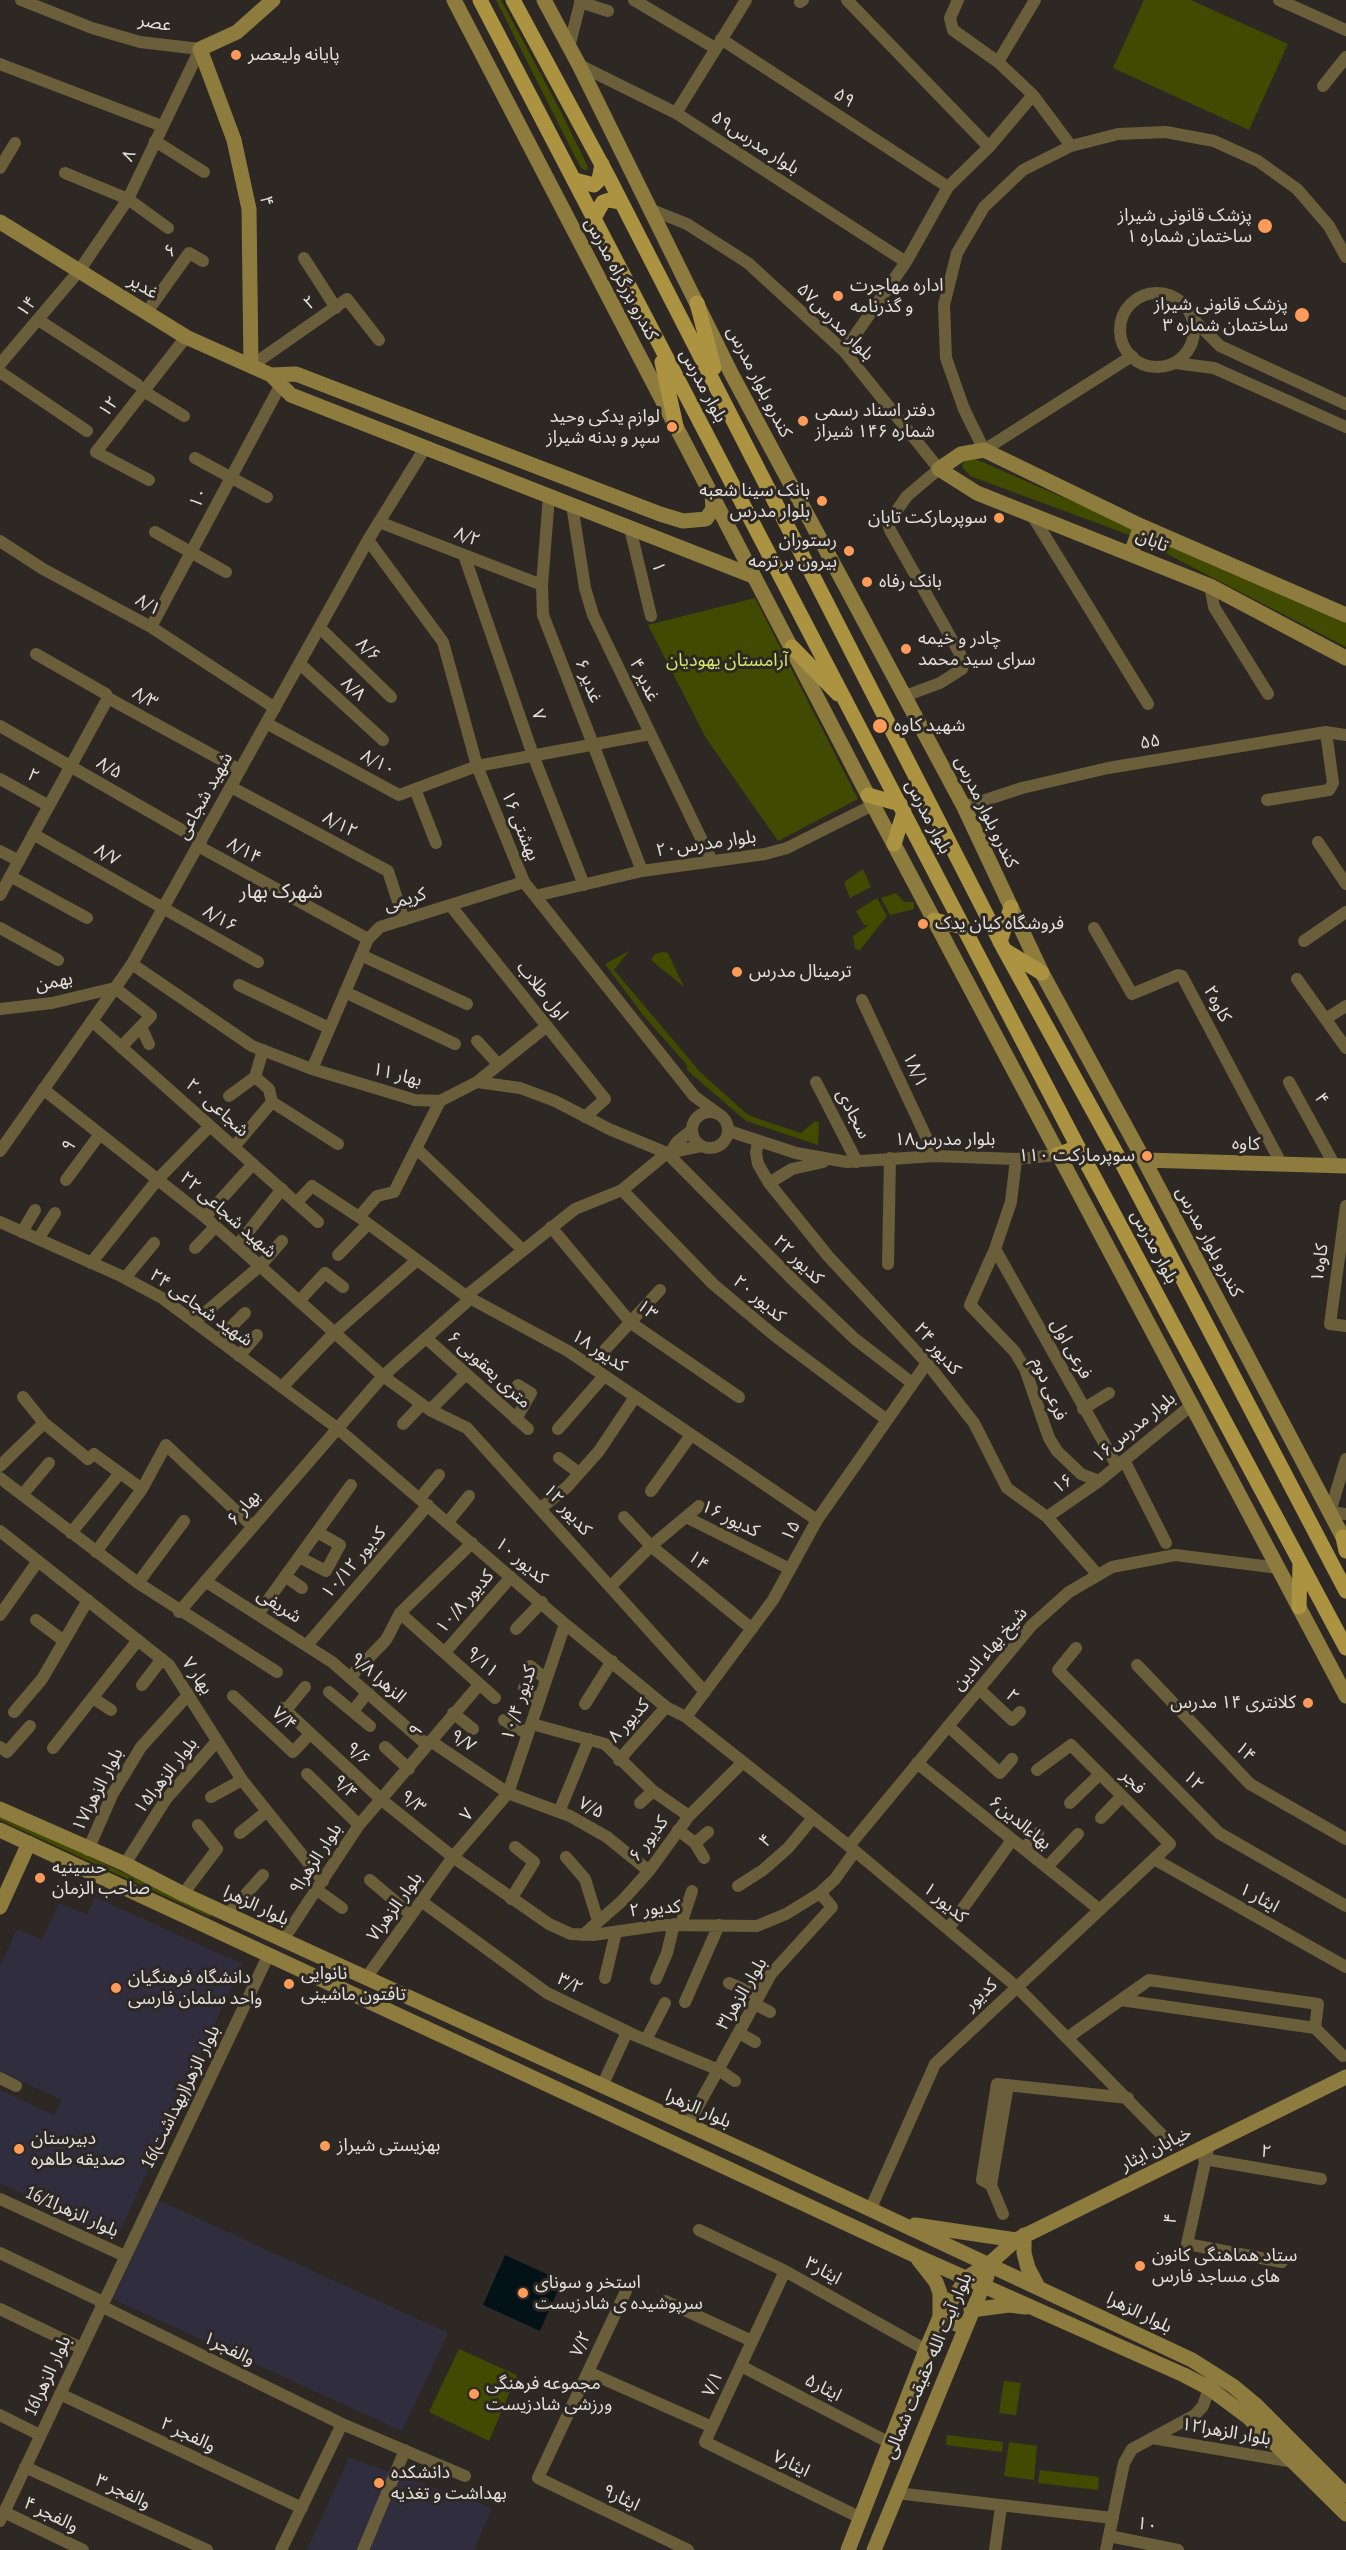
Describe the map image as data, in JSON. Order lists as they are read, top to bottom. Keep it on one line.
{"streets":{"main road":["۴","کندرو بزرگراه مدرس","غدیر","کندرو بلوار مدرس","بلوار مدرس","تابان","کاوه","بلوار الزهرا","خیابان ایثار","بلوار آیت الله حقیقت شمالی"],"street":["عصر","۵۹","بلوار مدرس۵۹","۸","۶","۲","۱۴","بلوار مدرس۵۷","۱۲","۱۰","۸/۲","۱","۸/۱","۸/۶","غدیر ۴","غدیر ۶","۸/۸","۸/۳","۷","۵۵","۸/۱۰","۸/۵","شهید شجاعی","۸/۱۲","۱۶ بهشتی","بلوار مدرس۲۰","۸/۱۴","۸/۷","کریمی","۸/۱۶","بهمن","اول طلاب","کاوه۲","۱۸/۱","بهار ۱۱","شجاعی ۲۰","سجادی","بلوار مدرس۱۸","۹","شهید شجاعی ۲۲","کدیور ۲۲","کاوه۱","کدیور ۲۰","شهید شجاعی ۲۴","۱۳","کدیور ۲۴","فرعی اول","کدیور ۱۸","۶ متری یعقوبی","فرعی دوم","بلوار مدرس۱۶","۱۶","بهار ۶","کدیور ۱۲","کدیور ۱۶","۱۵","کدیور ۱۰","کدیور ۱۰/۱۲","کدیور ۱۰/۸","شریفی","شیخ بهاء الدین","۹/۱۱","بهار ۷","الزهرا ۹/۸","کدیور ۱۰/۴","۷/۴","کدیور ۸","۹/۷","۹/۶","بلوار الزهرا۱۵","فجر","۹/۴","بلوار الزهرا۱۷","۹/۳","۷/۵","۶بهاءالدين","کدیور ۶","بلوار الزهرا۹","ایثار ۱","کدیور ۱","بلوار الزهرا۷","۲ کدیور","۳/۲","بلوار الزهرا۳","کدیور","16بلوار الزهرا(بهداشت)","بلوار الزهرا16/1","ایثار۳","۷/۲","والفجر۱","16بلوار الزهرا","۷/۱","ایثار۵","بلوار الزهرا۱۲","والفجر ۲","ایثار۷","والفجر ۳","ایثار۹","والفجر ۴"]},"crossings":[["عصر","۸"],["عصر","۴"],["بلوار مدرس۵۹","کندرو بلوار مدرس"],["۸","۴"],["۸","غدیر"],["۸","۱۴"],["۴","غدیر"],["۴","۲"],["۴","کاوه"],["۴","کدیور ۱"],["۴","خیابان ایثار"],["۶","غدیر"],["کندرو بزرگراه مدرس","غدیر"],["غدیر","۲"],["غدیر","۱۴"],["غدیر","۱۲"],["غدیر","۱۰"],["غدیر","۱"],["غدیر","غدیر ۴"],["غدیر","غدیر ۶"],["غدیر","شهید شجاعی"],["۲","شیخ بهاء الدین"],["۱۴","۱۵"],["بلوار مدرس۵۷","کندرو بلوار مدرس"],["بلوار مدرس۵۷","تابان"],["کندرو بلوار مدرس","۵۵"],["کندرو بلوار مدرس","کاوه"],["۱۰","۸/۱"],["۸/۲","غدیر ۶"],["۸/۲","۷"],["۸/۲","شهید شجاعی"],["۸/۱","شهید شجاعی"],["۸/۶","شهید شجاعی"],["غدیر ۴","۸/۱۰"],["غدیر ۴","بلوار مدرس۲۰"],["غدیر ۶","۸/۱۰"],["غدیر ۶","بلوار مدرس۲۰"],["۸/۸","شهید شجاعی"],["۸/۳","شهید شجاعی"],["۷","۸/۱۰"],["۷","بلوار مدرس۲۰"],["۷","کدیور ۱۰/۴"],["۷","۹/۷"],["۷","۹/۳"],["۷","۷/۵"],["۷","بلوار الزهرا۷"],["۷","۲ کدیور"],["۸/۱۰","شهید شجاعی"],["۸/۱۰","۱۶ بهشتی"],["۸/۵","شهید شجاعی"],["۸/۵","۸/۱۴"],["شهید شجاعی","۸/۱۲"],["شهید شجاعی","۱۶ بهشتی"],["شهید شجاعی","۸/۱۴"],["شهید شجاعی","۸/۷"],["شهید شجاعی","۸/۱۶"],["شهید شجاعی","بهمن"],["شهید شجاعی","بهار ۱۱"],["شهید شجاعی","شجاعی ۲۰"],["شهید شجاعی","شهید شجاعی ۲۲"],["۸/۱۲","کریمی"],["۱۶ بهشتی","بلوار مدرس۲۰"],["۱۶ بهشتی","کریمی"],["۱۶ بهشتی","بهار ۶"],["۸/۱۴","کریمی"],["۸/۷","۸/۱۶"],["کریمی","اول طلاب"],["اول طلاب","بهار ۱۱"],["کاوه۲","کاوه"],["۱۸/۱","بلوار مدرس۱۸"],["شجاعی ۲۰","کدیور ۱۸"],["سجادی","بلوار مدرس۱۸"],["۹","شهید شجاعی ۲۲"],["۹","۹/۱۱"],["۹","الزهرا ۹/۸"],["۹","۹/۷"],["۹","۹/۶"],["۹","۹/۳"],["۹","بلوار الزهرا۹"],["شهید شجاعی ۲۲","بهار ۶"],["شهید شجاعی ۲۲","کدیور ۱۲"],["کدیور ۲۲","بهار ۶"],["کدیور ۲۲","۱۵"],["کدیور ۲۰","بهار ۶"],["کدیور ۲۰","۱۵"],["شهید شجاعی ۲۴","بهار ۶"],["شهید شجاعی ۲۴","کدیور ۱۰"],["۱۳","بهار ۶"],["کدیور ۲۴","۱۶"],["کدیور ۲۴","۱۵"],["کدیور ۲۴","شیخ بهاء الدین"],["فرعی اول","فرعی دوم"],["فرعی اول","بلوار مدرس۱۶"],["کدیور ۱۸","بهار ۶"],["کدیور ۱۸","۱۵"],["۶ متری یعقوبی","بهار ۶"],["فرعی دوم","بلوار مدرس۱۶"],["فرعی دوم","۱۶"],["بلوار مدرس۱۶","۱۶"],["بهار ۶","کدیور ۱۲"],["بهار ۶","کدیور ۱۰"],["بهار ۶","شریفی"],["کدیور ۱۲","۱۵"],["کدیور ۱۶","۱۵"],["۱۵","کدیور ۱۰"],["۱۵","کدیور ۱"],["کدیور ۱۰","کدیور ۱۰/۱۲"],["کدیور ۱۰","کدیور ۱۰/۸"],["کدیور ۱۰","کدیور ۱۰/۴"],["کدیور ۱۰","کدیور ۸"],["کدیور ۱۰","کدیور ۱"],["کدیور ۱۰/۱۲","شریفی"],["کدیور ۱۰/۸","۹/۱۱"],["شریفی","الزهرا ۹/۸"],["شیخ بهاء الدین","۶بهاءالدين"],["شیخ بهاء الدین","کدیور ۱"],["شیخ بهاء الدین","۲ کدیور"],["بهار ۷","بلوار الزهرا۱۵"],["بهار ۷","بلوار الزهرا۱۷"],["بهار ۷","بلوار الزهرا۹"],["الزهرا ۹/۸","۹/۷"],["کدیور ۱۰/۴","۹/۷"],["کدیور ۱۰/۴","۷/۵"],["۷/۴","۹/۶"],["۹/۷","۷/۵"],["۹/۶","۹/۳"],["۹/۶","بلوار الزهرا۹"],["بلوار الزهرا۱۵","بلوار الزهرا"],["فجر","کدیور"],["۹/۴","بلوار الزهرا۹"],["بلوار الزهرا۱۷","بلوار الزهرا"],["۹/۳","بلوار الزهرا۹"],["۹/۳","بلوار الزهرا۷"],["۹/۳","۲ کدیور"],["۷/۵","کدیور ۶"],["۶بهاءالدين","کدیور"],["کدیور ۶","کدیور ۱"],["کدیور ۶","۲ کدیور"],["بلوار الزهرا۹","بلوار الزهرا"],["ایثار ۱","کدیور"],["کدیور ۱","۲ کدیور"],["کدیور ۱","کدیور"],["بلوار الزهرا","بلوار الزهرا۷"],["بلوار الزهرا","بلوار الزهرا۳"],["بلوار الزهرا","کدیور"],["بلوار الزهرا","16بلوار الزهرا(بهداشت)"],["بلوار الزهرا","خیابان ایثار"],["بلوار الزهرا","بلوار آیت الله حقیقت شمالی"],["بلوار الزهرا","بلوار الزهرا۱۲"],["بلوار الزهرا۷","۲ کدیور"],["بلوار الزهرا۷","۳/۲"],["۲ کدیور","بلوار الزهرا۳"],["۳/۲","بلوار الزهرا۳"],["16بلوار الزهرا(بهداشت)","بلوار الزهرا16/1"],["16بلوار الزهرا(بهداشت)","16بلوار الزهرا"],["خیابان ایثار","بلوار آیت الله حقیقت شمالی"],["بلوار الزهرا16/1","16بلوار الزهرا"],["ایثار۳","بلوار آیت الله حقیقت شمالی"],["۷/۲","ایثار۹"],["والفجر۱","16بلوار الزهرا"],["بلوار آیت الله حقیقت شمالی","ایثار۵"],["بلوار آیت الله حقیقت شمالی","ایثار۷"],["16بلوار الزهرا","والفجر ۲"],["16بلوار الزهرا","والفجر ۳"],["16بلوار الزهرا","والفجر ۴"],["۷/۱","ایثار۵"],["۷/۱","ایثار۷"]],"districts":["شهرک بهار"],"parks":["آرامستان یهودیان"],"places":["پایانه ولیعصر","پزشک قانونی شیراز ساختمان شماره ۱","اداره مهاجرت و گذرنامه","پزشک قانونی شیراز ساختمان شماره ٣","دفتر اسناد رسمی شماره ۱۴۶ شیراز","لوازم یدکی وحید سپر و بدنه شیراز","بانک سینا شعبه بلوار مدرس","سوپرمارکت تابان","رستوران بیرون بر ترمه","بانک رفاه","چادر و خیمه سرای سید محمد","شهید کاوه","فروشگاه کیان یدک","ترمینال مدرس","سوپرمارکت ۱۱۰","کلانتری ۱۴ مدرس","حسینیه صاحب الزمان","نانوایی تافتون ماشینی","دانشگاه فرهنگیان واحد سلمان فارسی","بهزیستی شیراز","دبیرستان صدیقه طاهره","ستاد هماهنگی کانون های مساجد فارس","استخر و سونای سرپوشیده ی شادزیست","مجموعه فرهنگی ورزشی شادزیست","دانشکده بهداشت و تغذیه"]}
